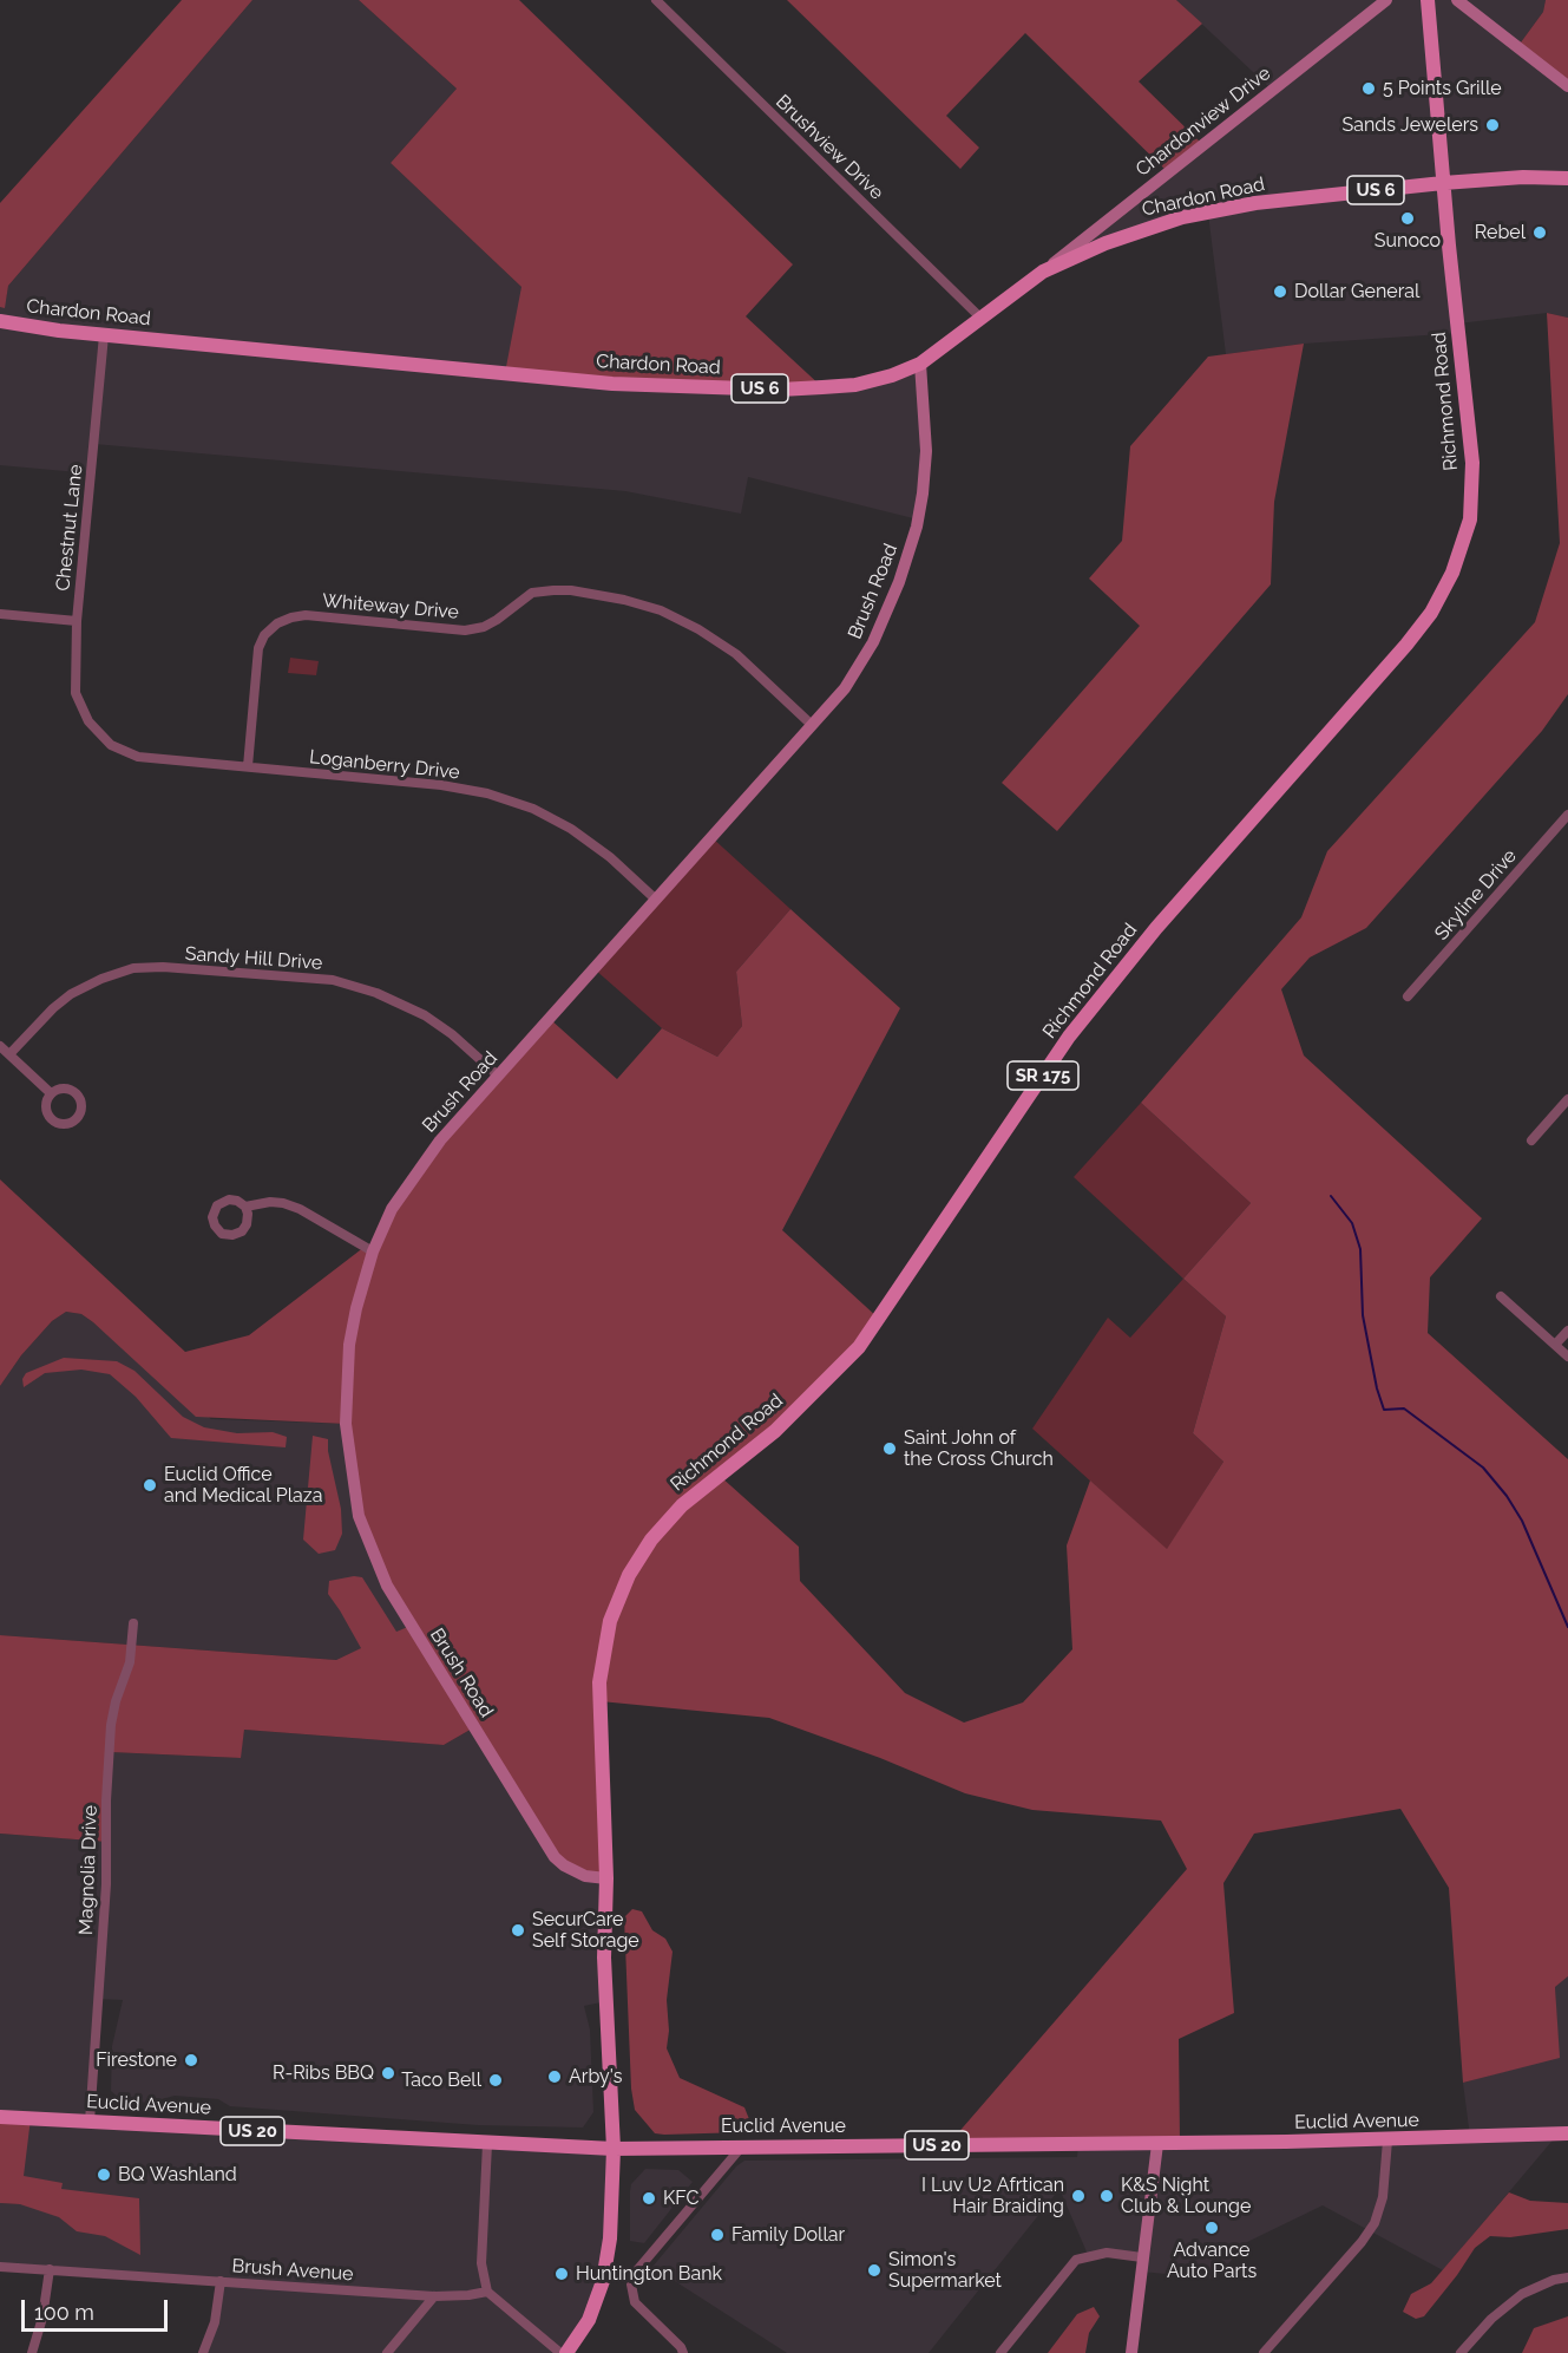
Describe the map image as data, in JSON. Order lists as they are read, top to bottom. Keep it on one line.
{"streets":{"main road":["US 6","Chardon Road","Richmond Road","SR 175","Euclid Avenue","US 20"],"street":["Chardonview Drive","Brushview Drive","Chestnut Lane","Brush Road","Whiteway Drive","Loganberry Drive","Skyline Drive","Sandy Hill Drive","Magnolia Drive","Brush Avenue"]},"crossings":[["Chardonview Drive","Chardon Road"],["Brushview Drive","Chardon Road"],["Chardon Road","Richmond Road"],["Chardon Road","Chestnut Lane"],["Chardon Road","Brush Road"],["Richmond Road","Brush Road"],["Richmond Road","SR 175"],["Richmond Road","Euclid Avenue"],["Chestnut Lane","Loganberry Drive"],["Brush Road","Whiteway Drive"],["Brush Road","Loganberry Drive"],["Brush Road","Sandy Hill Drive"],["Whiteway Drive","Loganberry Drive"],["SR 175","Euclid Avenue"],["Magnolia Drive","Euclid Avenue"]],"places":["5 Points Grille","Sands Jewelers","Sunoco","Rebel","Dollar General","Saint John of the Cross Church","Euclid Office and Medical Plaza","SecurCare Self Storage","Firestone","R-Ribs BBQ","Arby's","Taco Bell","BQ Washland","I Luv U2 Afrtican Hair Braiding","K&S Night Club & Lounge","KFC","Advance Auto Parts","Family Dollar","Simon's Supermarket","Huntington Bank"],"scale_bar":"100 m"}
